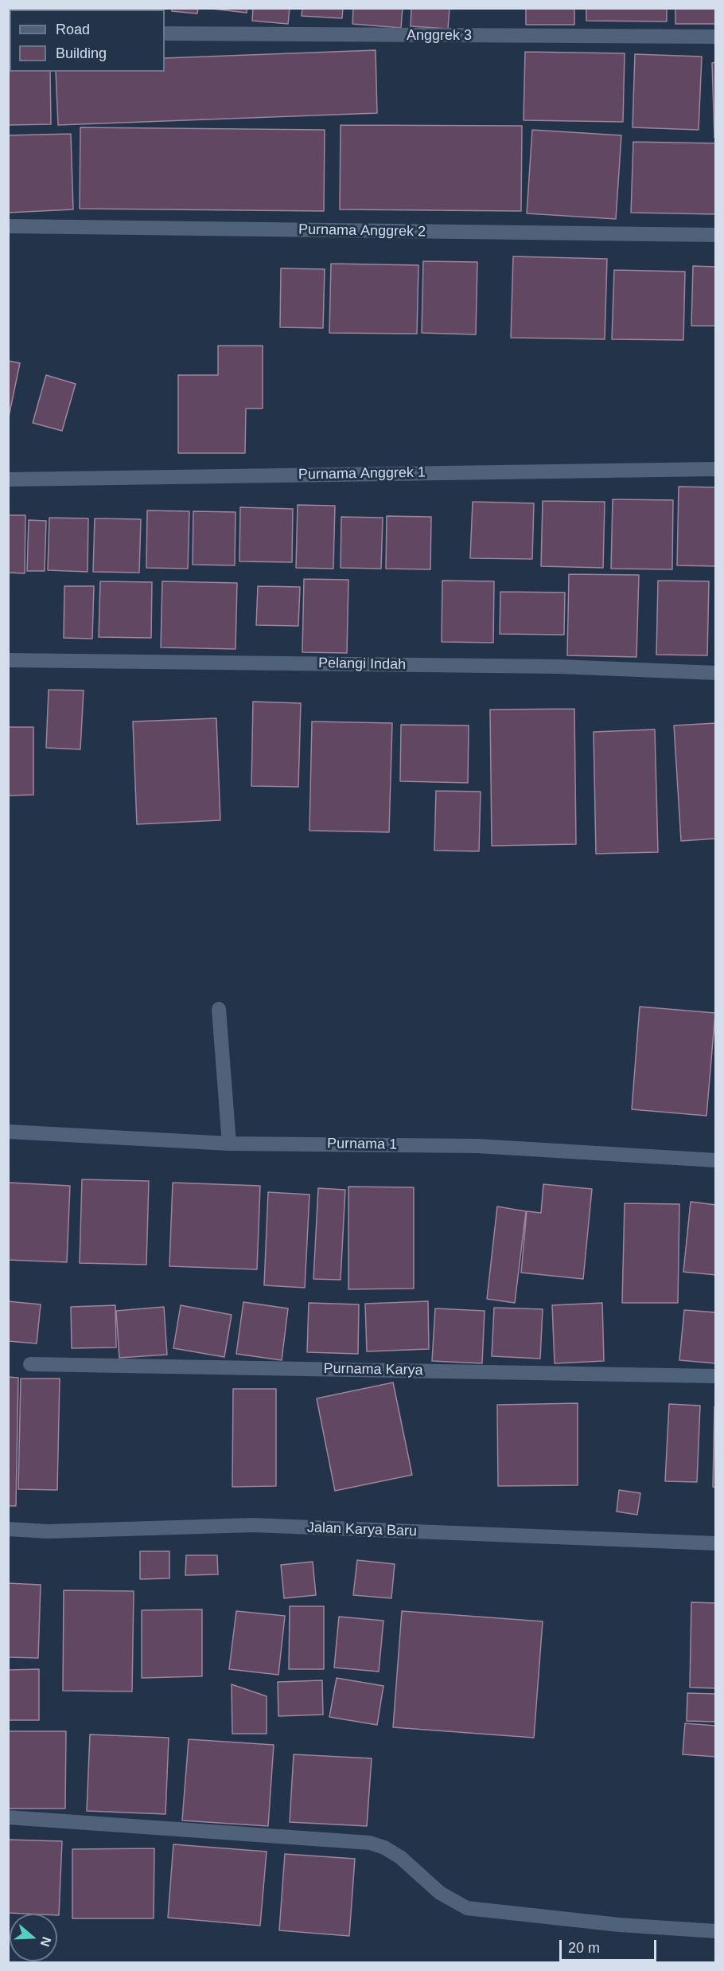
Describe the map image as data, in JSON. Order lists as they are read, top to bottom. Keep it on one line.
{"streets":{"street":["Anggrek 3","Purnama Anggrek 2","Purnama Anggrek 1","Pelangi Indah","Purnama 1","Purnama Karya","Jalan Karya Baru"]},"legend":["Road","Building"],"scale_bar":"20 m","north":"right"}
